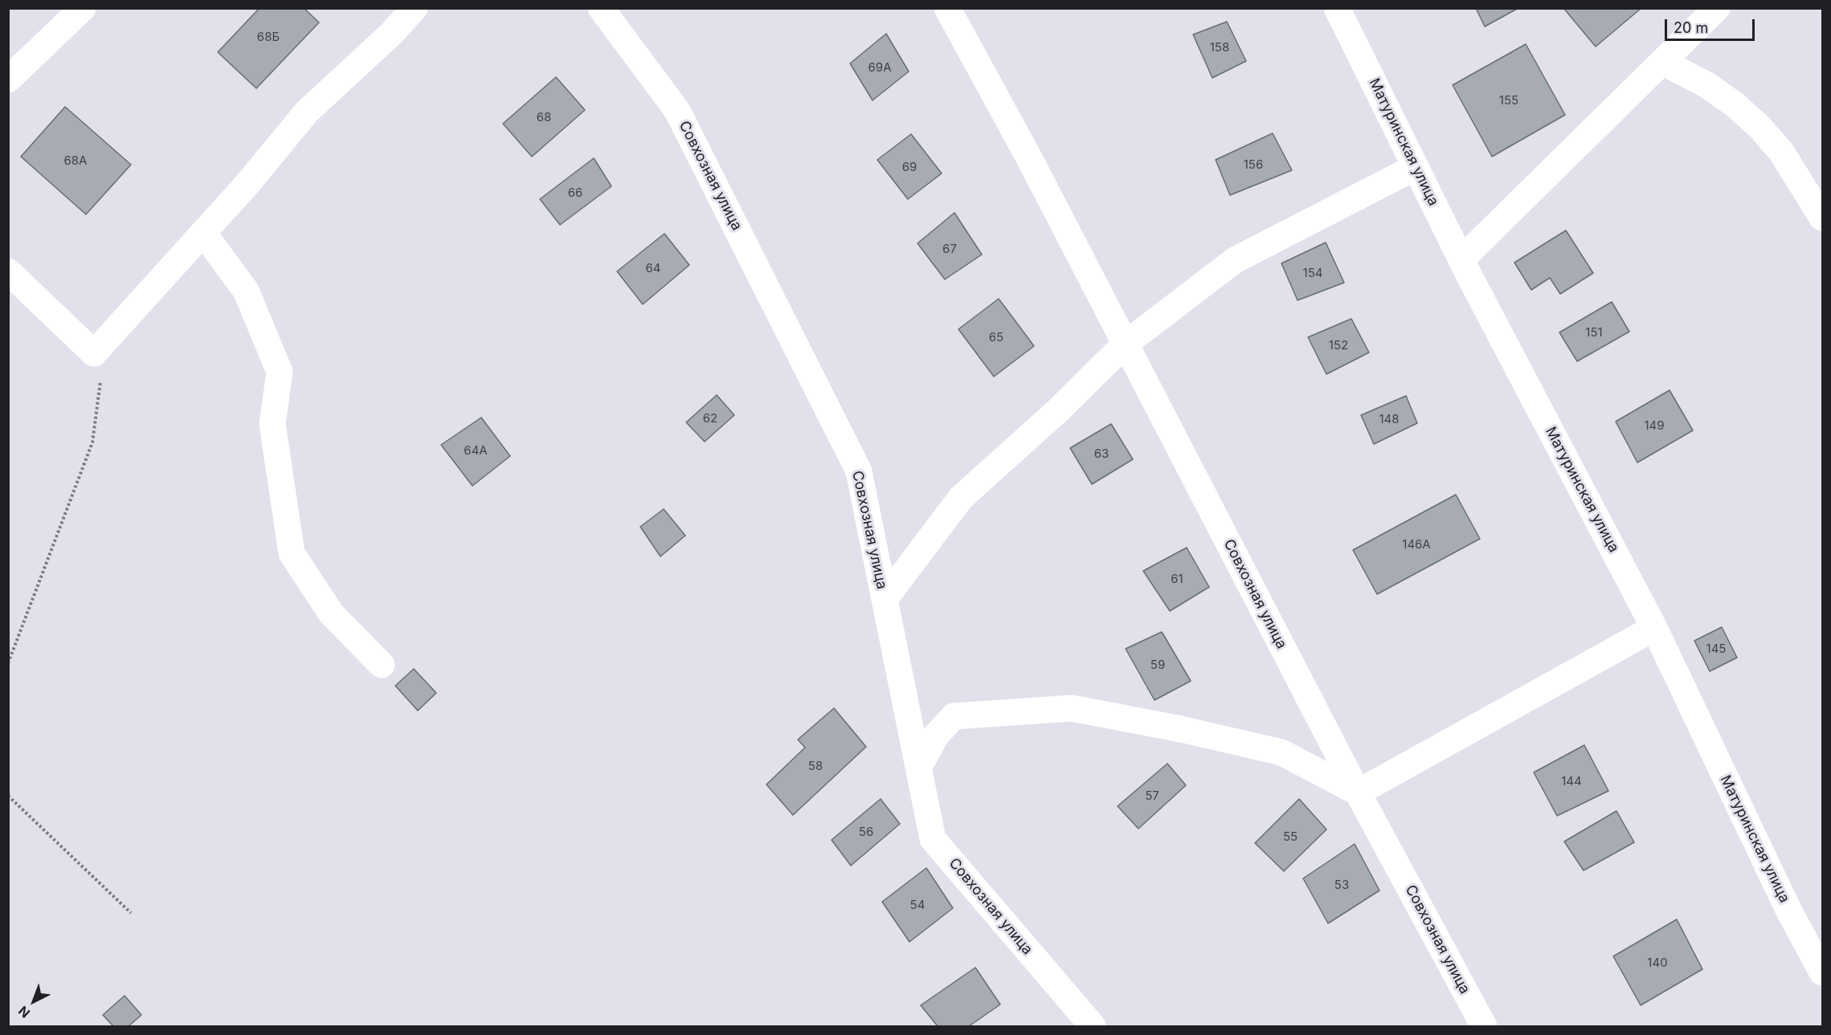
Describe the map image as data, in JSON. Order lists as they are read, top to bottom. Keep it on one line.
{"streets":{"street":["Матуринская улица","Совхозная улица"]},"house_numbers":["68Б","158","69А","155","68","68А","156","69","66","67","64","154","151","65","152","62","148","149","64А","63","146А","61","145","59","58","144","57","56","55","53","54","140"],"scale_bar":"20 m","north":"bottom left"}
